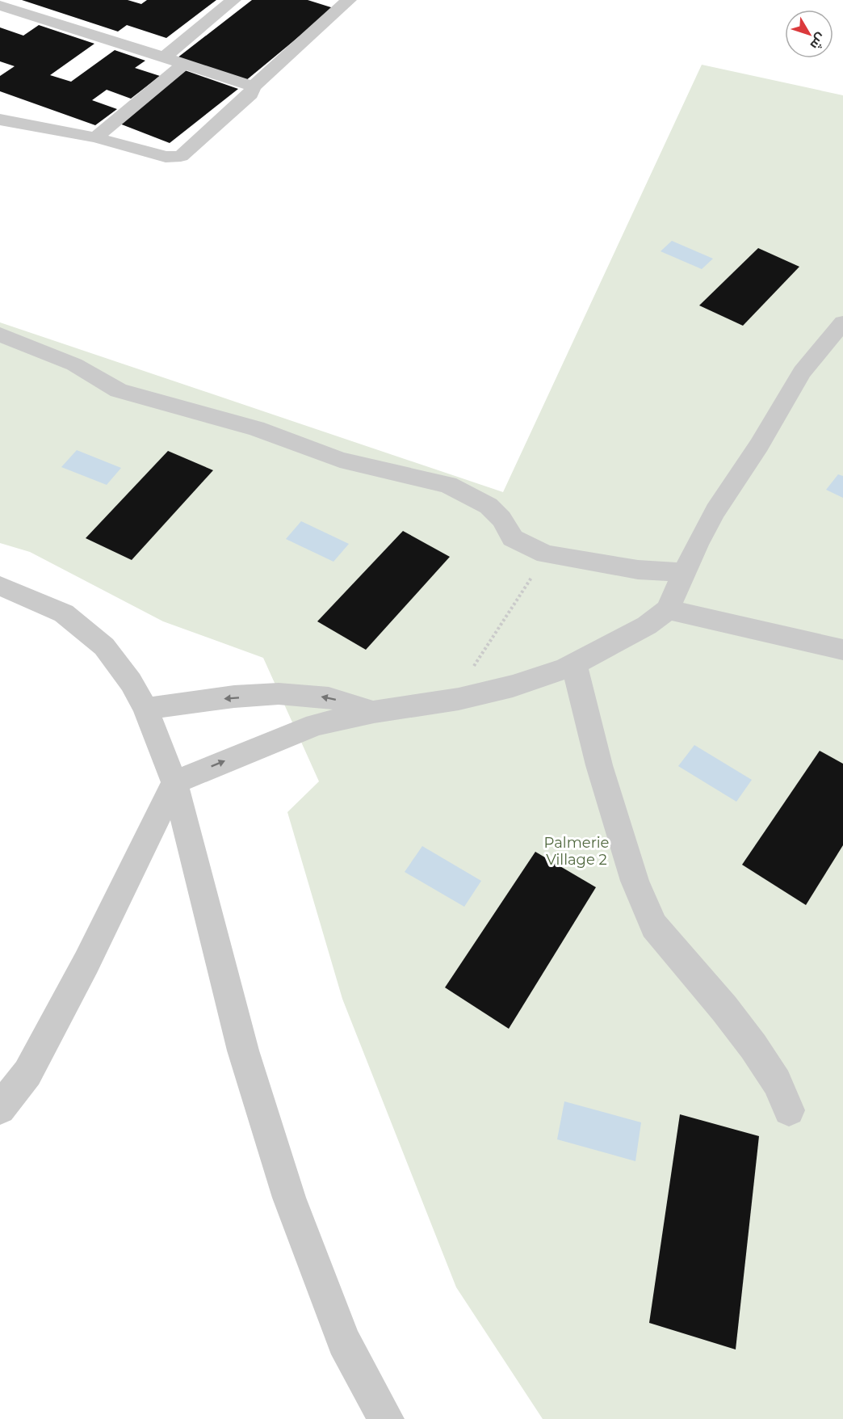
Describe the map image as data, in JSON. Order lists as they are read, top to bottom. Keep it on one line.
{"parks":["Palmerie Village 2"],"north":"bottom right"}
